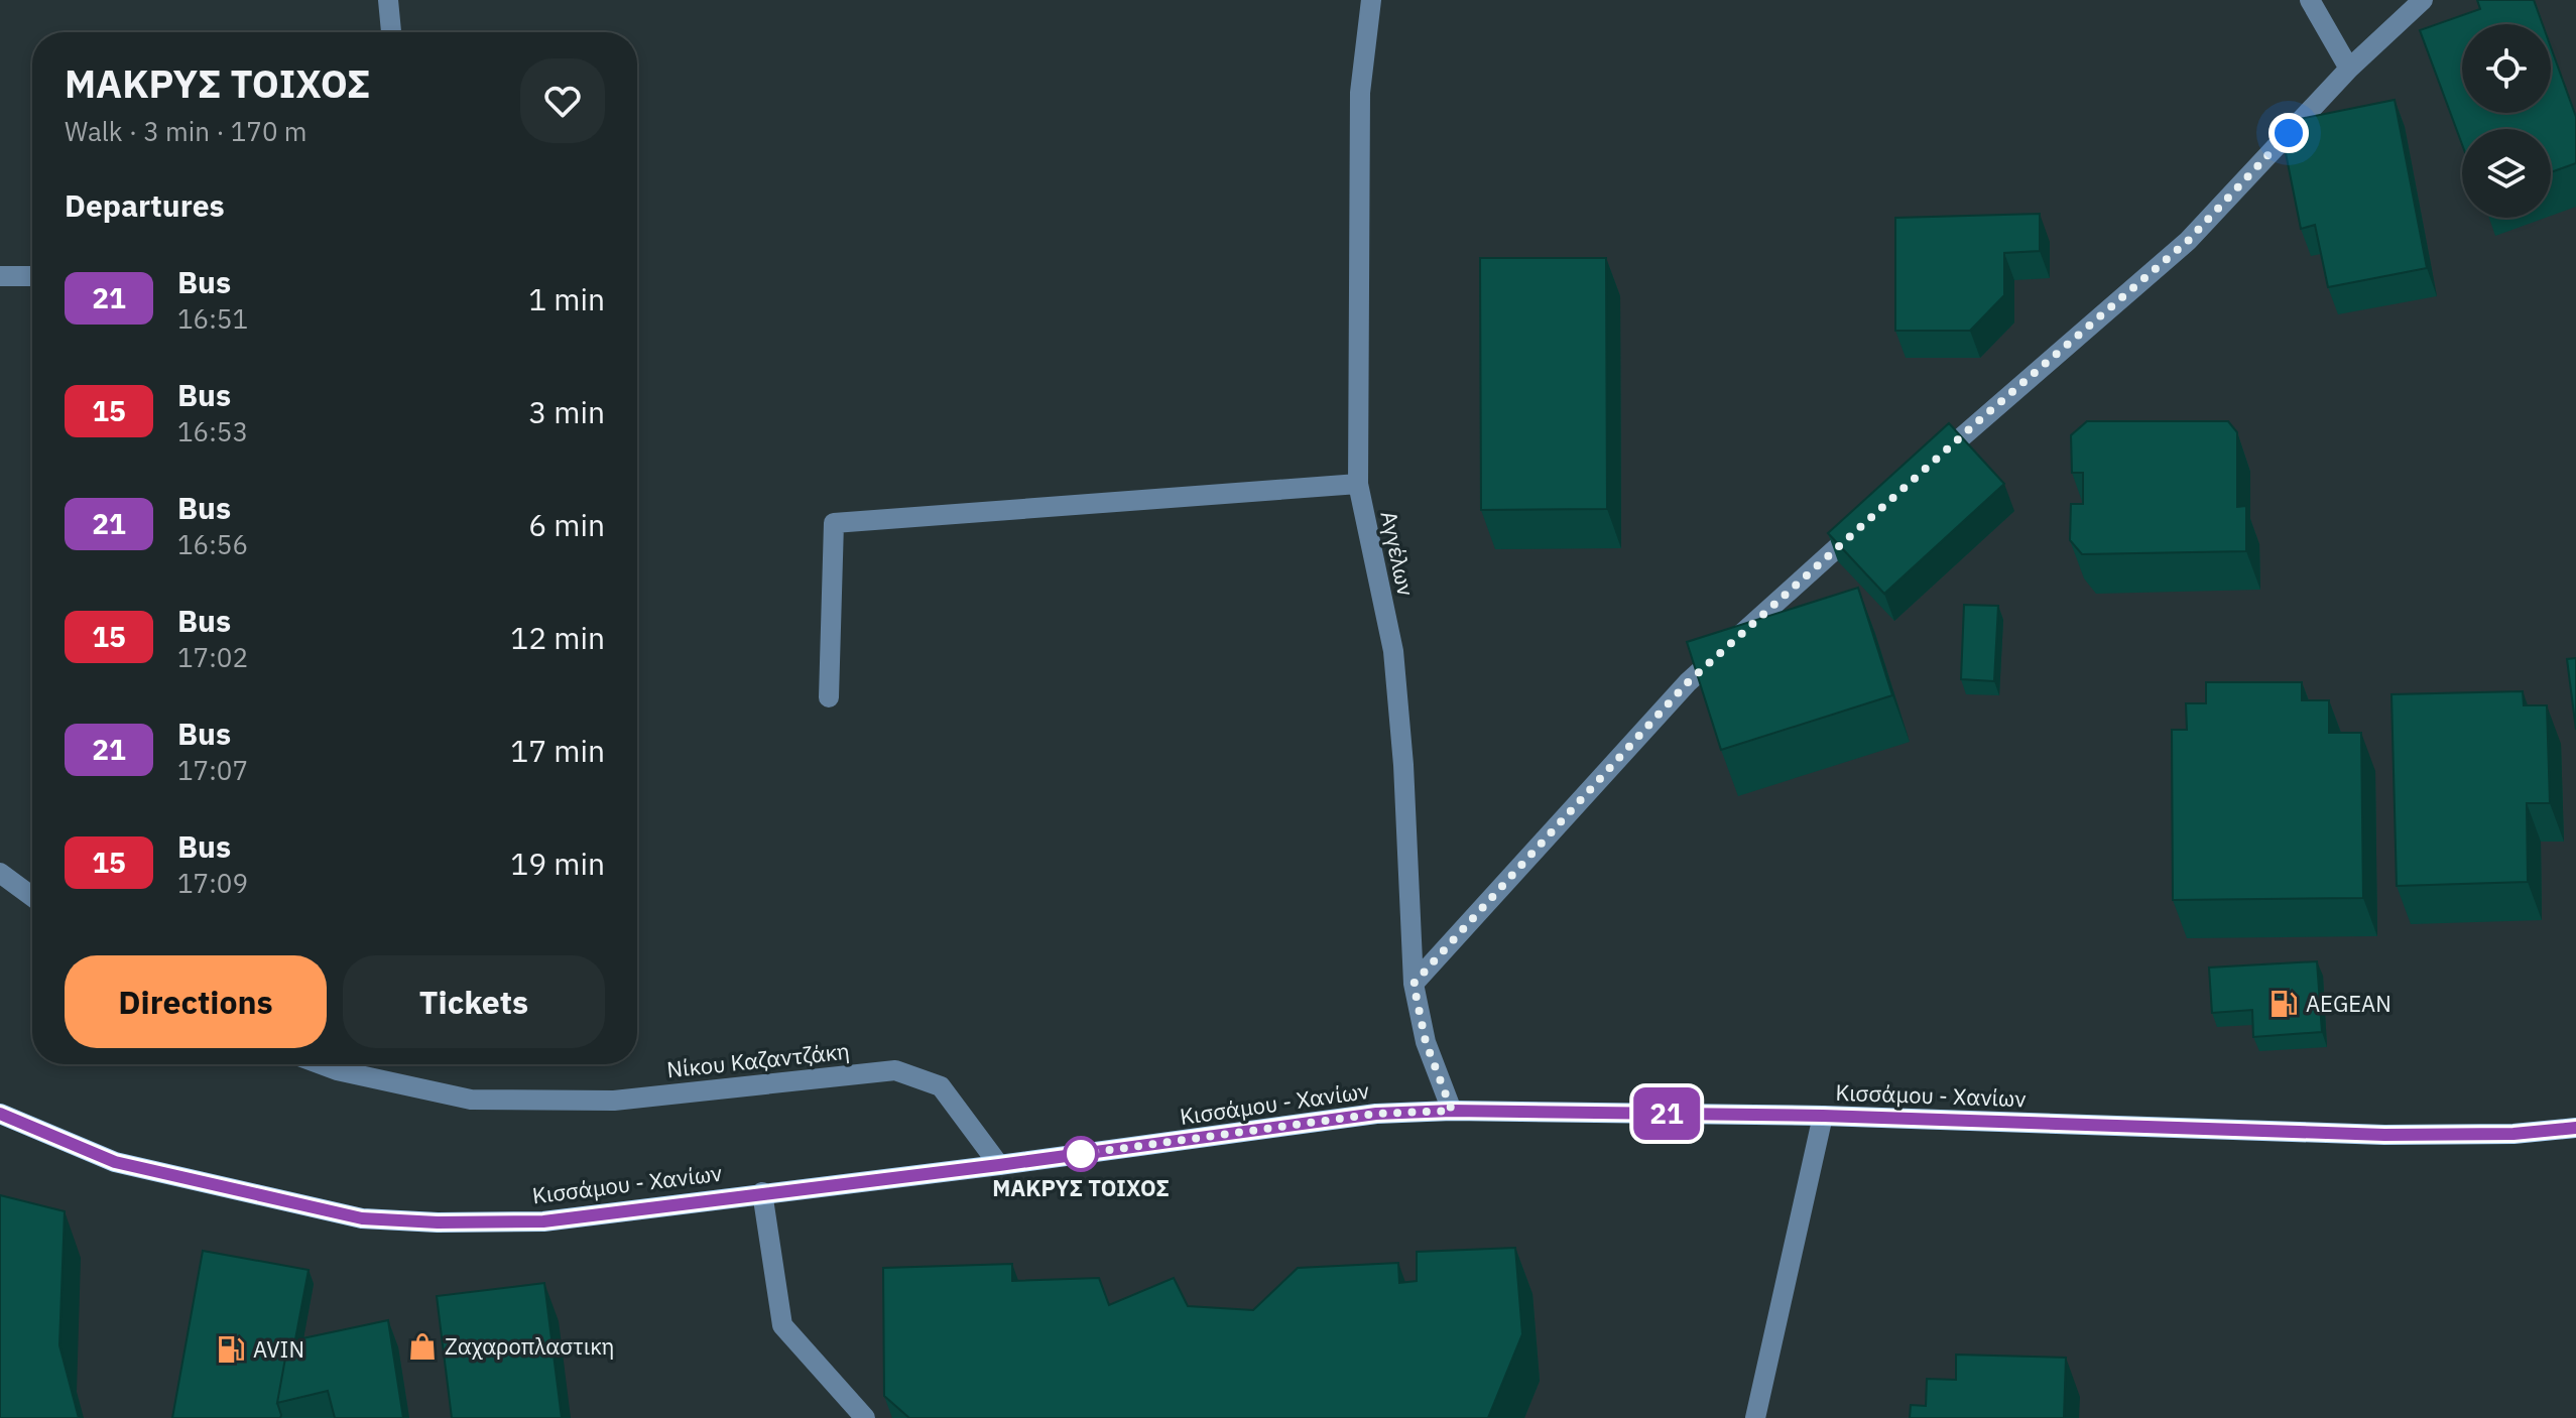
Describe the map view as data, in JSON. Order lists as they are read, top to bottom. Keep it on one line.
{"streets":{"main road":["Κισσάμου - Χανίων"],"street":["Αγγέλων","Νίκου Καζαντζάκη"]},"crossings":[["Αγγέλων","Κισσάμου - Χανίων"],["Νίκου Καζαντζάκη","Κισσάμου - Χανίων"]],"places":{"fuel station":["AEGEAN","AVIN"],"other":["ΜΑΚΡΥΣ ΤΟΙΧΟΣ"],"shop":["Ζαχαροπλαστικη"]},"lines":["bus line 21"],"page":{"on_map":"21","heading":[["ΜΑΚΡΥΣ ΤΟΙΧΟΣ","Walk · 3 min · 170 m"],"Departures"],"list":[{"mark":"21","name":"Bus","note":"16:51","value":"1 min"},{"mark":"15","name":"Bus","note":"16:53","value":"3 min"},{"mark":"21","name":"Bus","note":"16:56","value":"6 min"},{"mark":"15","name":"Bus","note":"17:02","value":"12 min"},{"mark":"21","name":"Bus","note":"17:07","value":"17 min"},{"mark":"15","name":"Bus","note":"17:09","value":"19 min"}],"buttons":["Directions","Tickets"]}}
